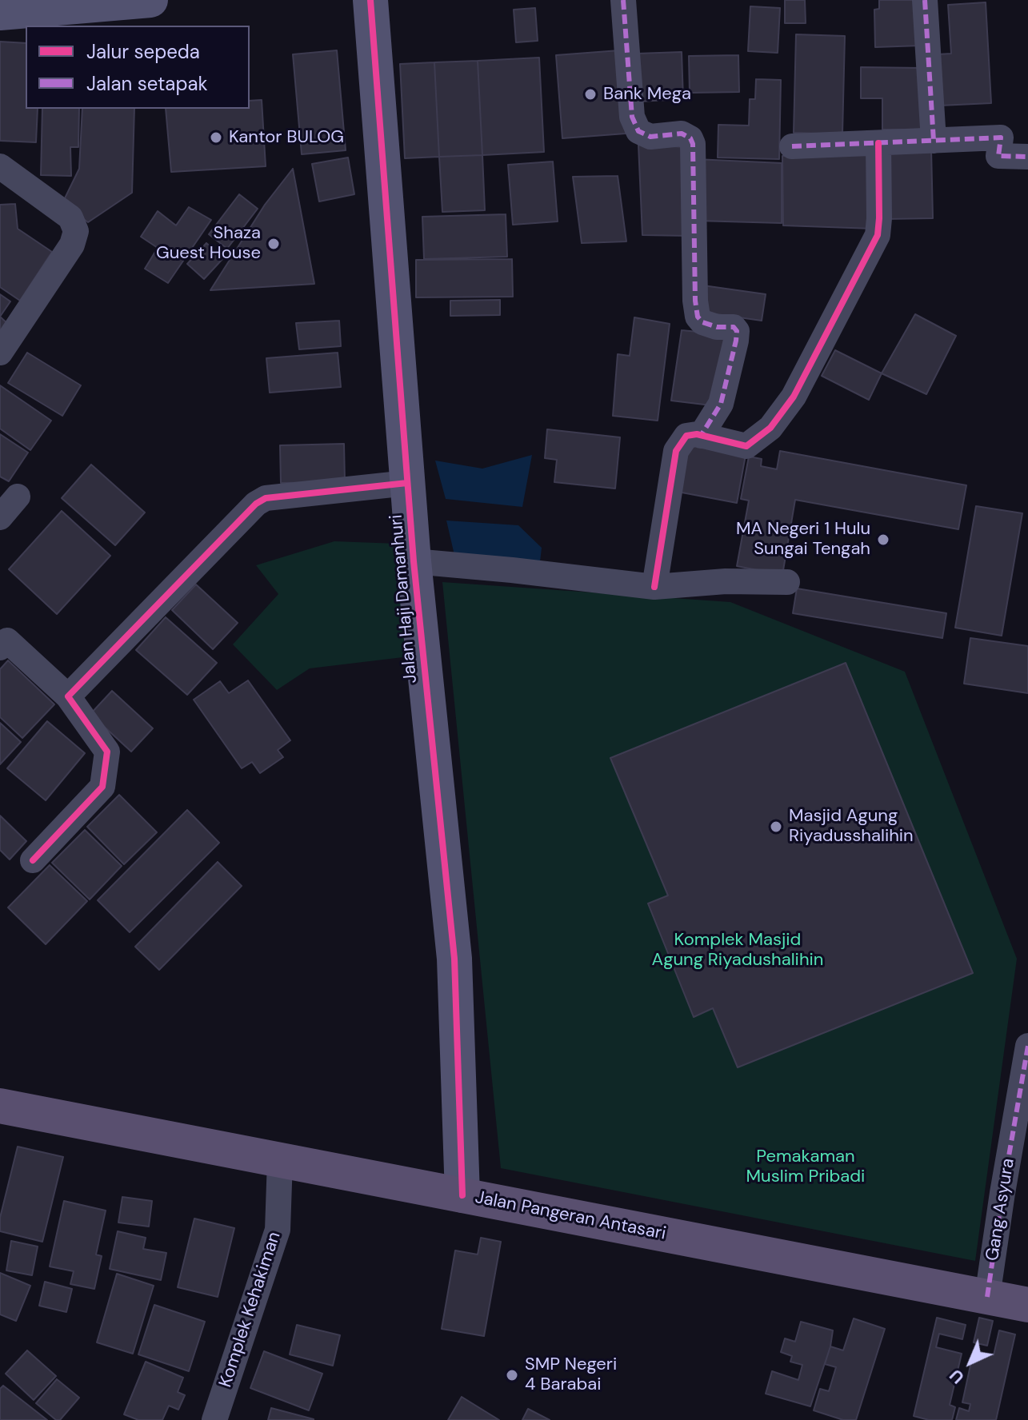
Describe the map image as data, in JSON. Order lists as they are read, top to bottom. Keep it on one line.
{"streets":{"main road":["Jalan Pangeran Antasari"],"street":["Jalan Haji Damanhuri","Gang Asyura","Komplek Kehakiman"]},"crossings":[["Jalan Haji Damanhuri","Jalan Pangeran Antasari"],["Gang Asyura","Jalan Pangeran Antasari"],["Jalan Pangeran Antasari","Komplek Kehakiman"]],"parks":["Komplek Masjid Agung Riyadushalihin","Pemakaman Muslim Pribadi"],"places":["Bank Mega","Kantor BULOG","Shaza Guest House","MA Negeri 1 Hulu Sungai Tengah","Masjid Agung Riyadusshalihin","SMP Negeri 4 Barabai"],"legend":["Jalur sepeda","Jalan setapak"],"north":"bottom left"}
